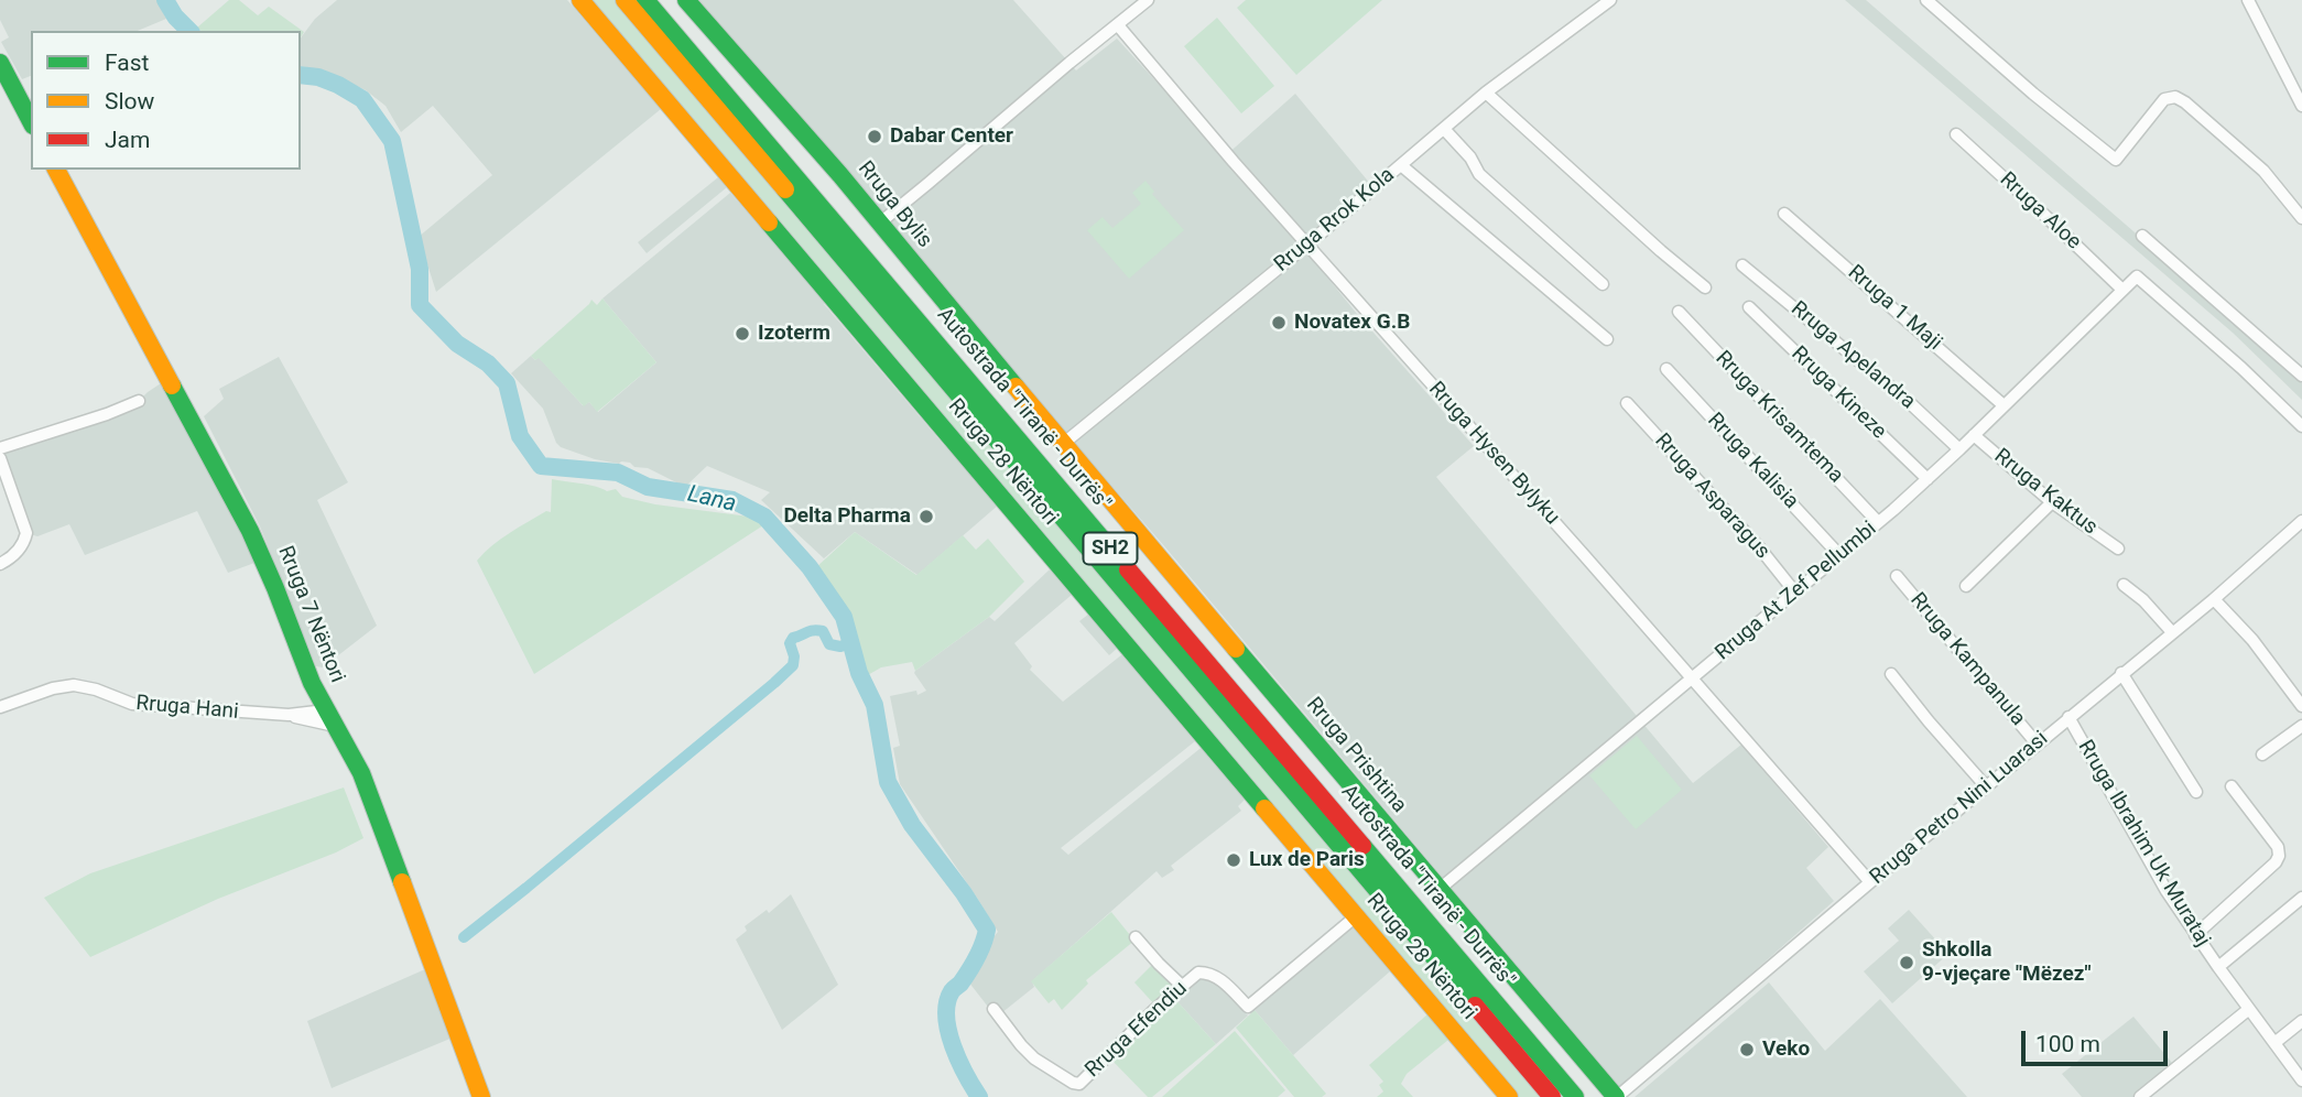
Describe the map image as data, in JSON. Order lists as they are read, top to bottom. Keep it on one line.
{"streets":{"main road":["Rruga Bylis","Autostrada \"Tiranë - Durrës\"","Rruga 28 Nëntori","SH2","Rruga 7 Nëntori","Rruga Prishtina"],"street":["Rruga Aloe","Rruga Rrok Kola","Rruga 1 Maji","Rruga Apelandra","Rruga Kineze","Rruga Krisamtema","Rruga Hysen Bylyku","Rruga Kalisia","Rruga Kaktus","Rruga Asparagus","Rruga At Zef Pellumbi","Rruga Kampanula","Rruga Hani","Rruga Petro Nini Luarasi","Rruga Ibrahim Uk Murataj","Rruga Efendiu"]},"crossings":[["Rruga Bylis","Rruga Rrok Kola"],["Rruga Bylis","Rruga Prishtina"],["Rruga Aloe","Rruga At Zef Pellumbi"],["Rruga Rrok Kola","Rruga Hysen Bylyku"],["Rruga Rrok Kola","Rruga Prishtina"],["Rruga 1 Maji","Rruga At Zef Pellumbi"],["Rruga Apelandra","Rruga At Zef Pellumbi"],["Rruga Kineze","Rruga At Zef Pellumbi"],["Rruga Krisamtema","Rruga At Zef Pellumbi"],["Rruga Hysen Bylyku","Rruga At Zef Pellumbi"],["Rruga Hysen Bylyku","Rruga Petro Nini Luarasi"],["Rruga Kalisia","Rruga At Zef Pellumbi"],["Rruga 28 Nëntori","Rruga Efendiu"],["Rruga Kaktus","Rruga At Zef Pellumbi"],["Rruga Asparagus","Rruga At Zef Pellumbi"],["Rruga At Zef Pellumbi","Rruga Prishtina"],["Rruga 7 Nëntori","Rruga Hani"],["Rruga Kampanula","Rruga Petro Nini Luarasi"],["Rruga Prishtina","Rruga Petro Nini Luarasi"],["Rruga Petro Nini Luarasi","Rruga Ibrahim Uk Murataj"]],"water":["Lana"],"places":["Dabar Center","Novatex G.B","Izoterm","Delta Pharma","Lux de Paris","Shkolla 9-vjeçare \"Mëzez\"","Veko"],"legend":["Fast","Slow","Jam"],"scale_bar":"100 m"}
